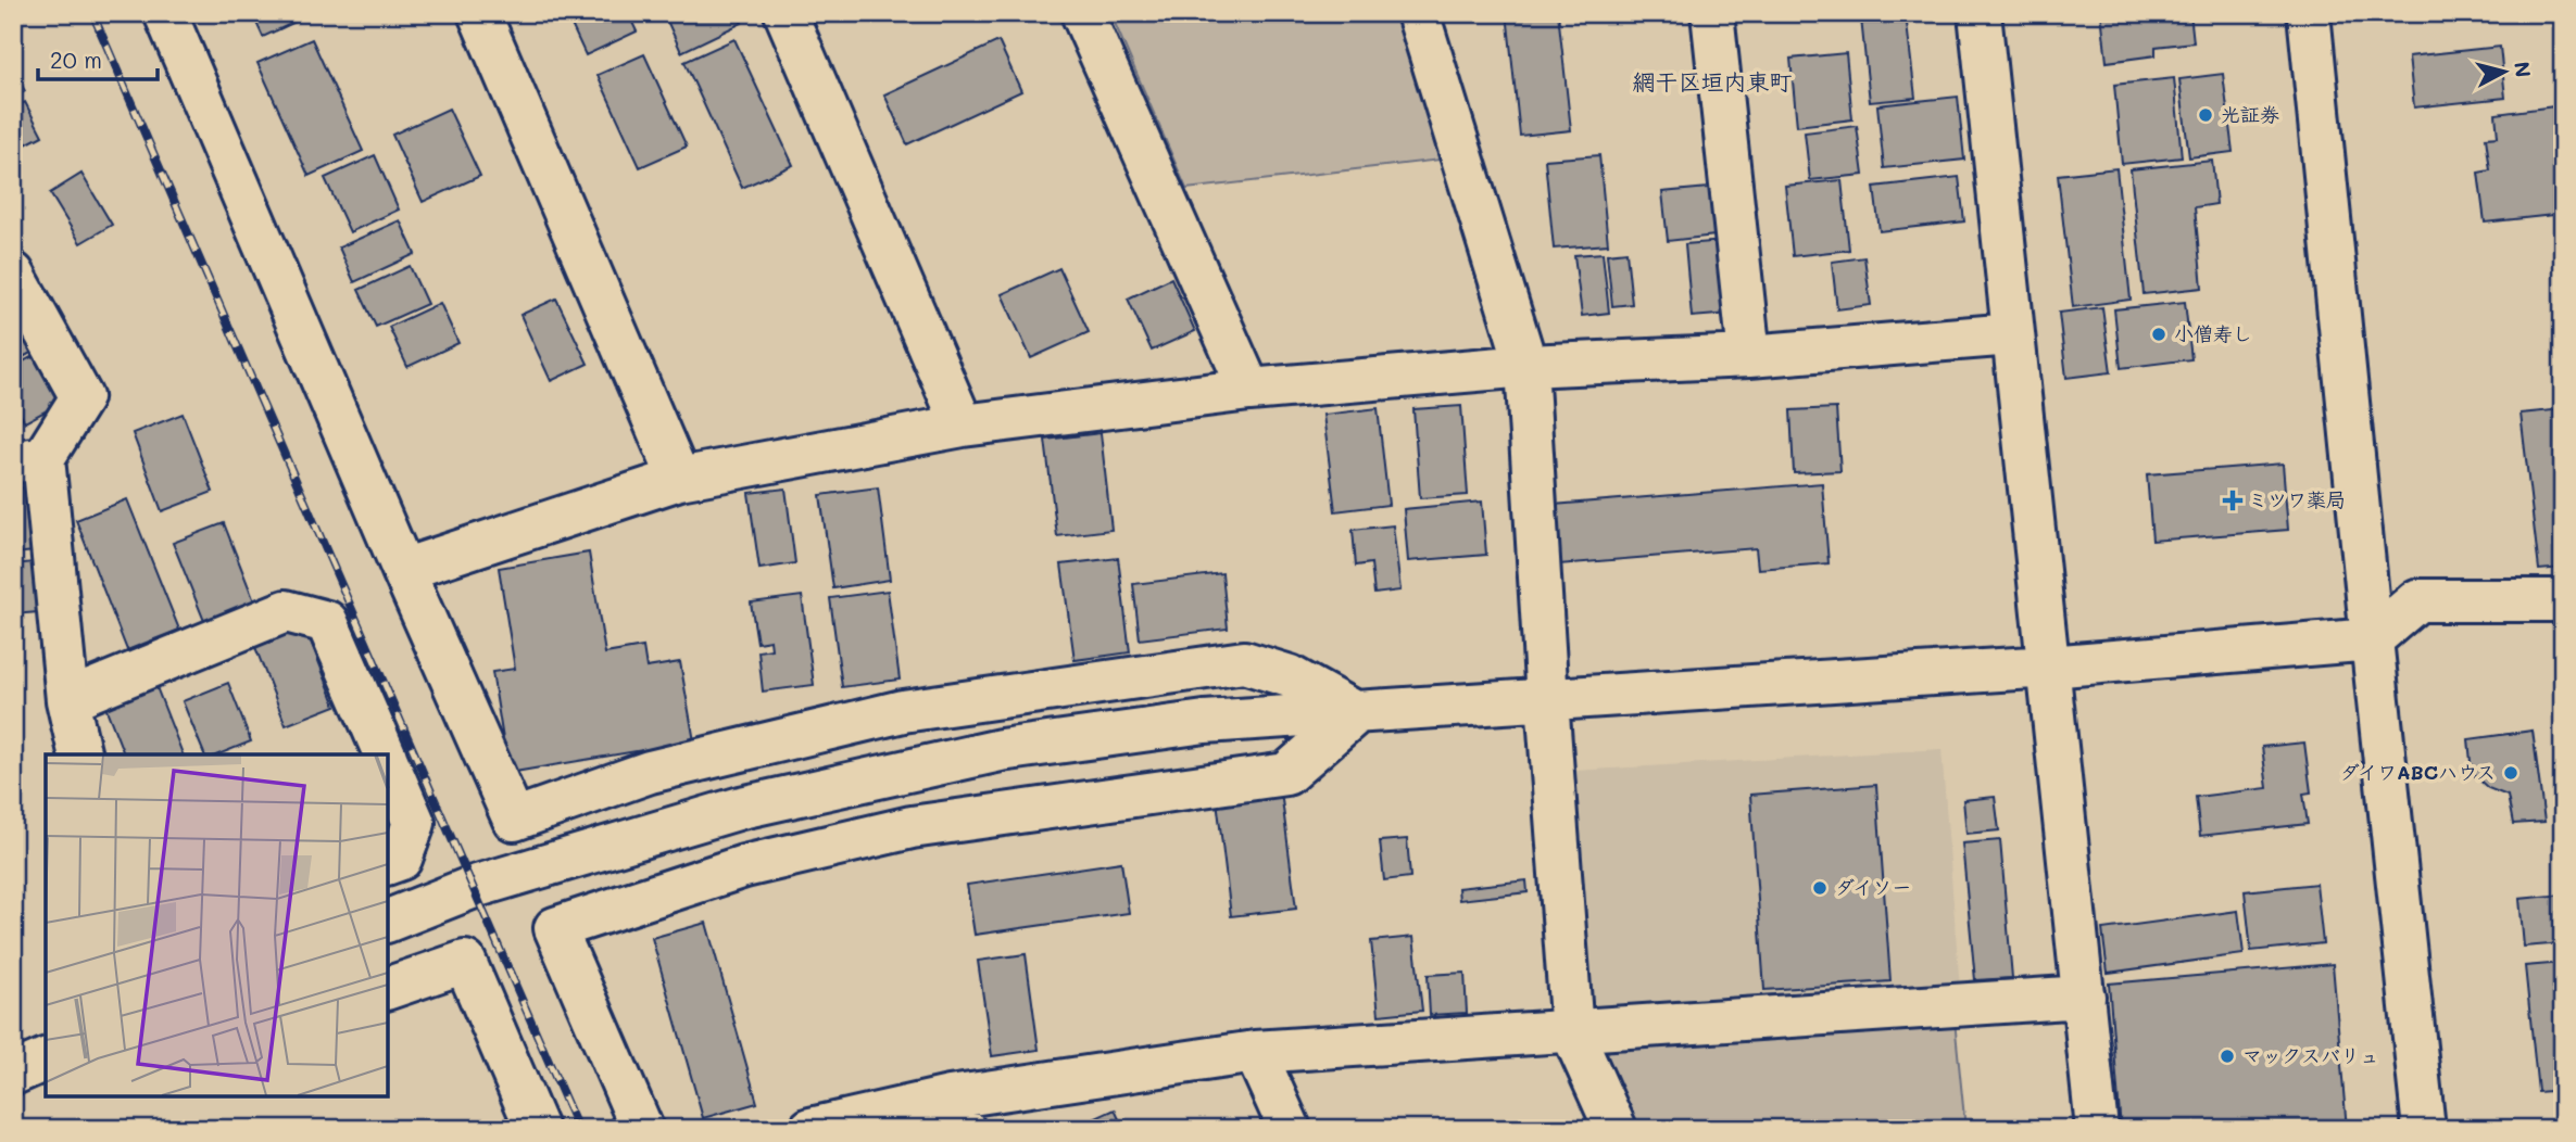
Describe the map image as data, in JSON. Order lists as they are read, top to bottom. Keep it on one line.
{"districts":["網干区垣内東町"],"places":{"other":["光証券","小僧寿し","ダイワABCハウス","ダイソー","マックスバリュ"],"health":["ミツワ薬局"]},"scale_bar":"20 m","north":"right"}
